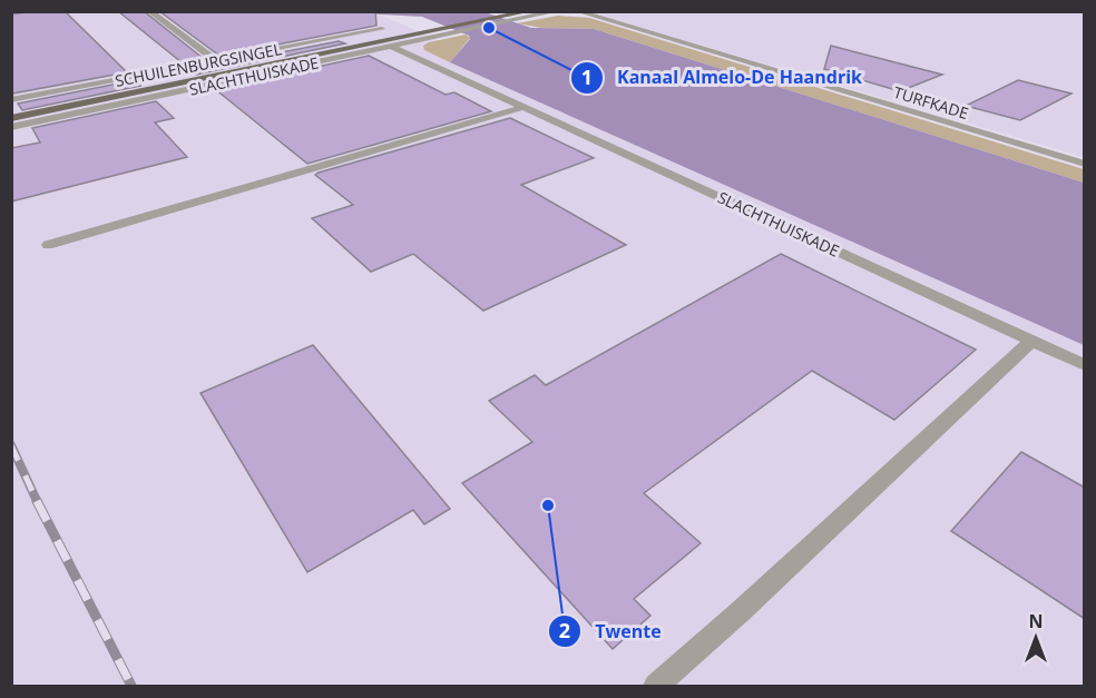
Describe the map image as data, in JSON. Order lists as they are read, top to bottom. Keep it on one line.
{"streets":{"main road":["SCHUILENBURGSINGEL"],"street":["SLACHTHUISKADE","TURFKADE"]},"crossings":[["SCHUILENBURGSINGEL","SLACHTHUISKADE"]],"places":["Kanaal Almelo-De Haandrik","Twente"],"north":"top"}
